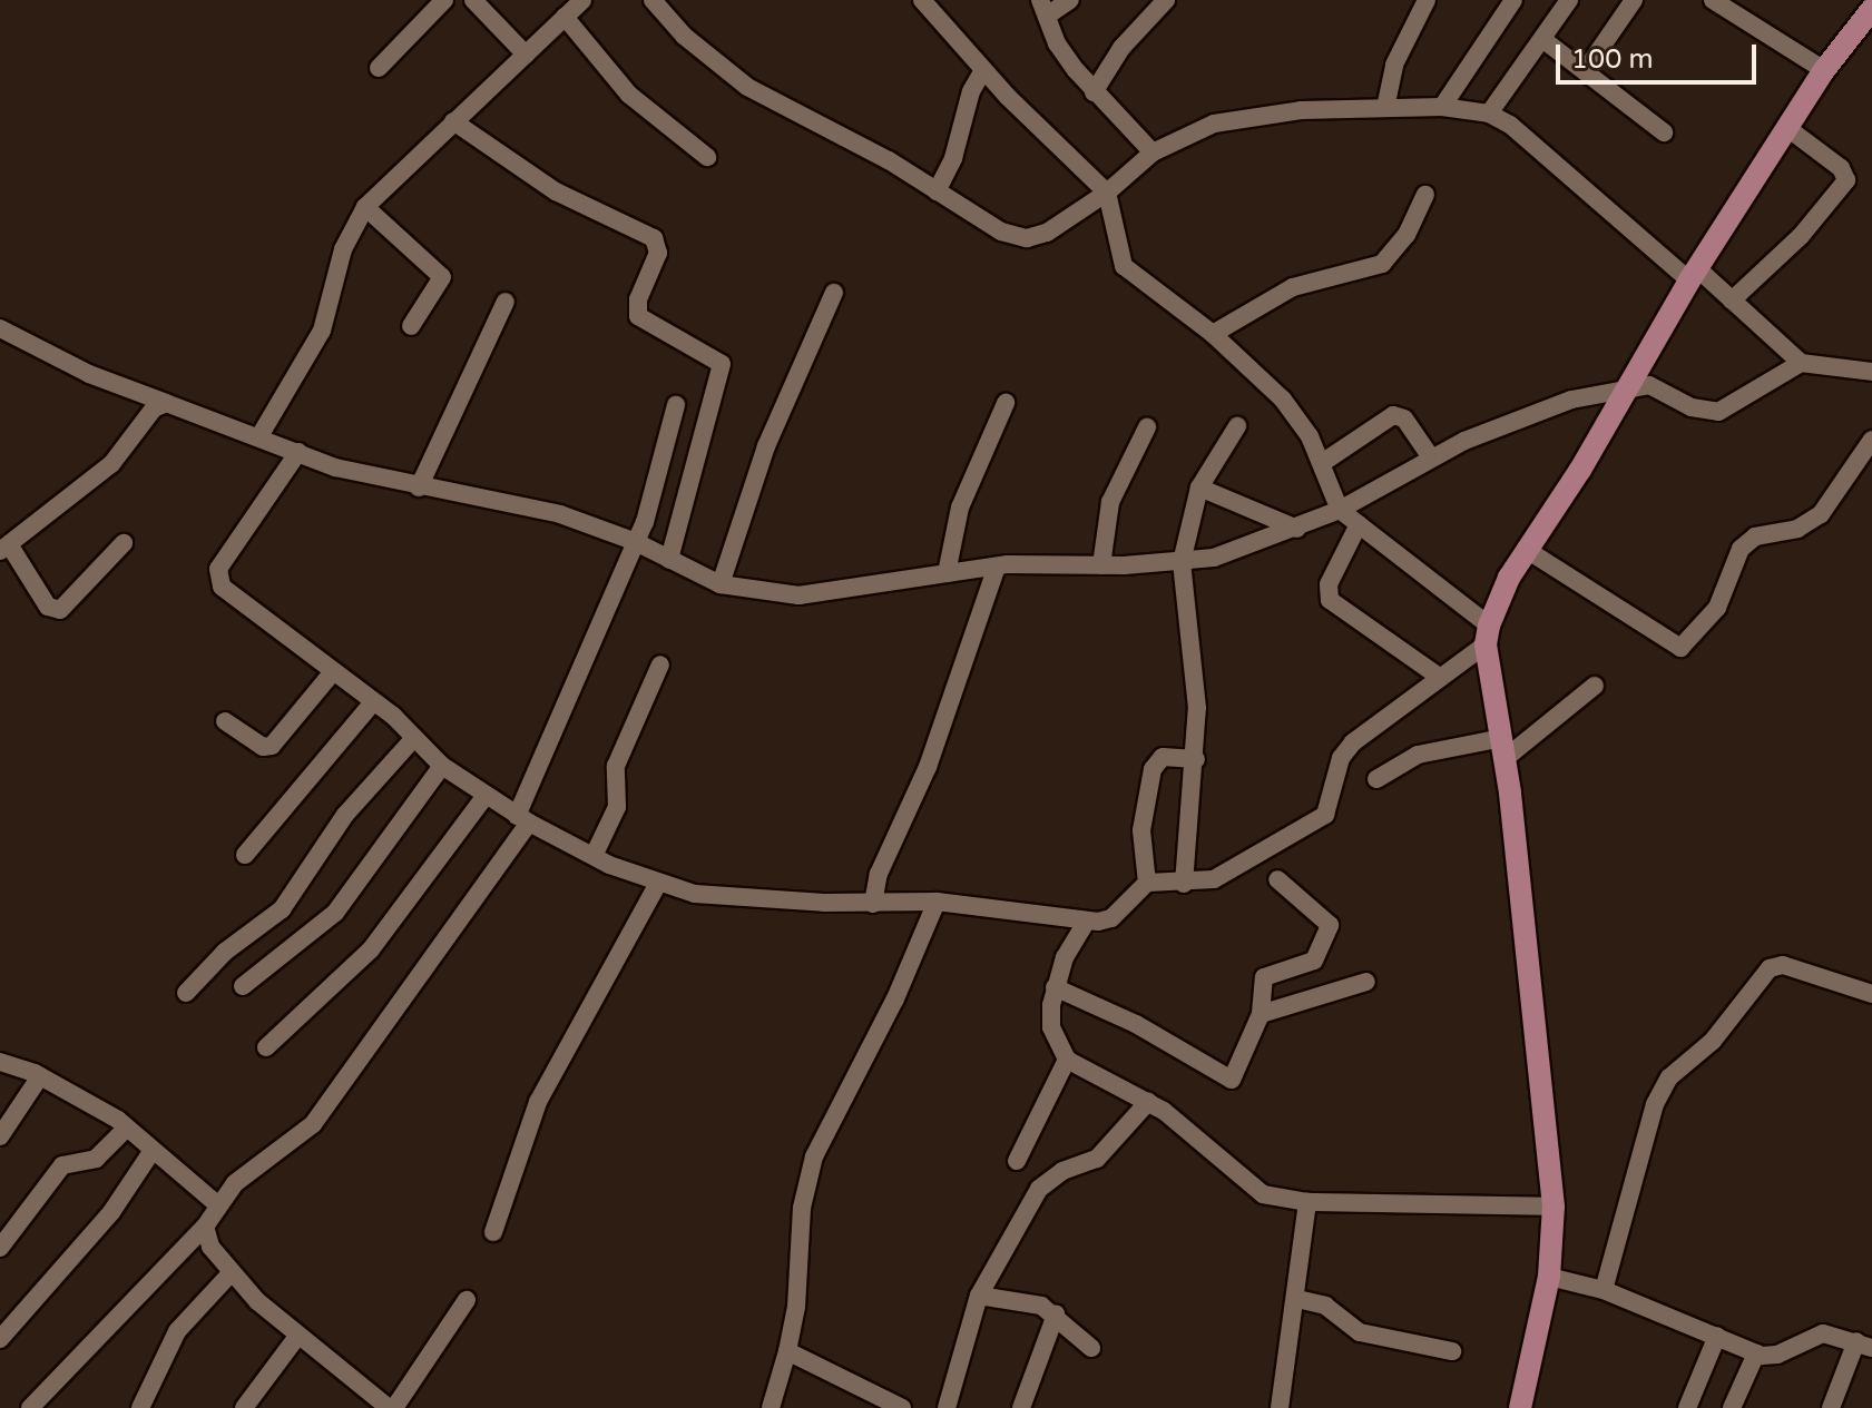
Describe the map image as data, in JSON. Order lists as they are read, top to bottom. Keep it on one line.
{"scale_bar":"100 m"}
